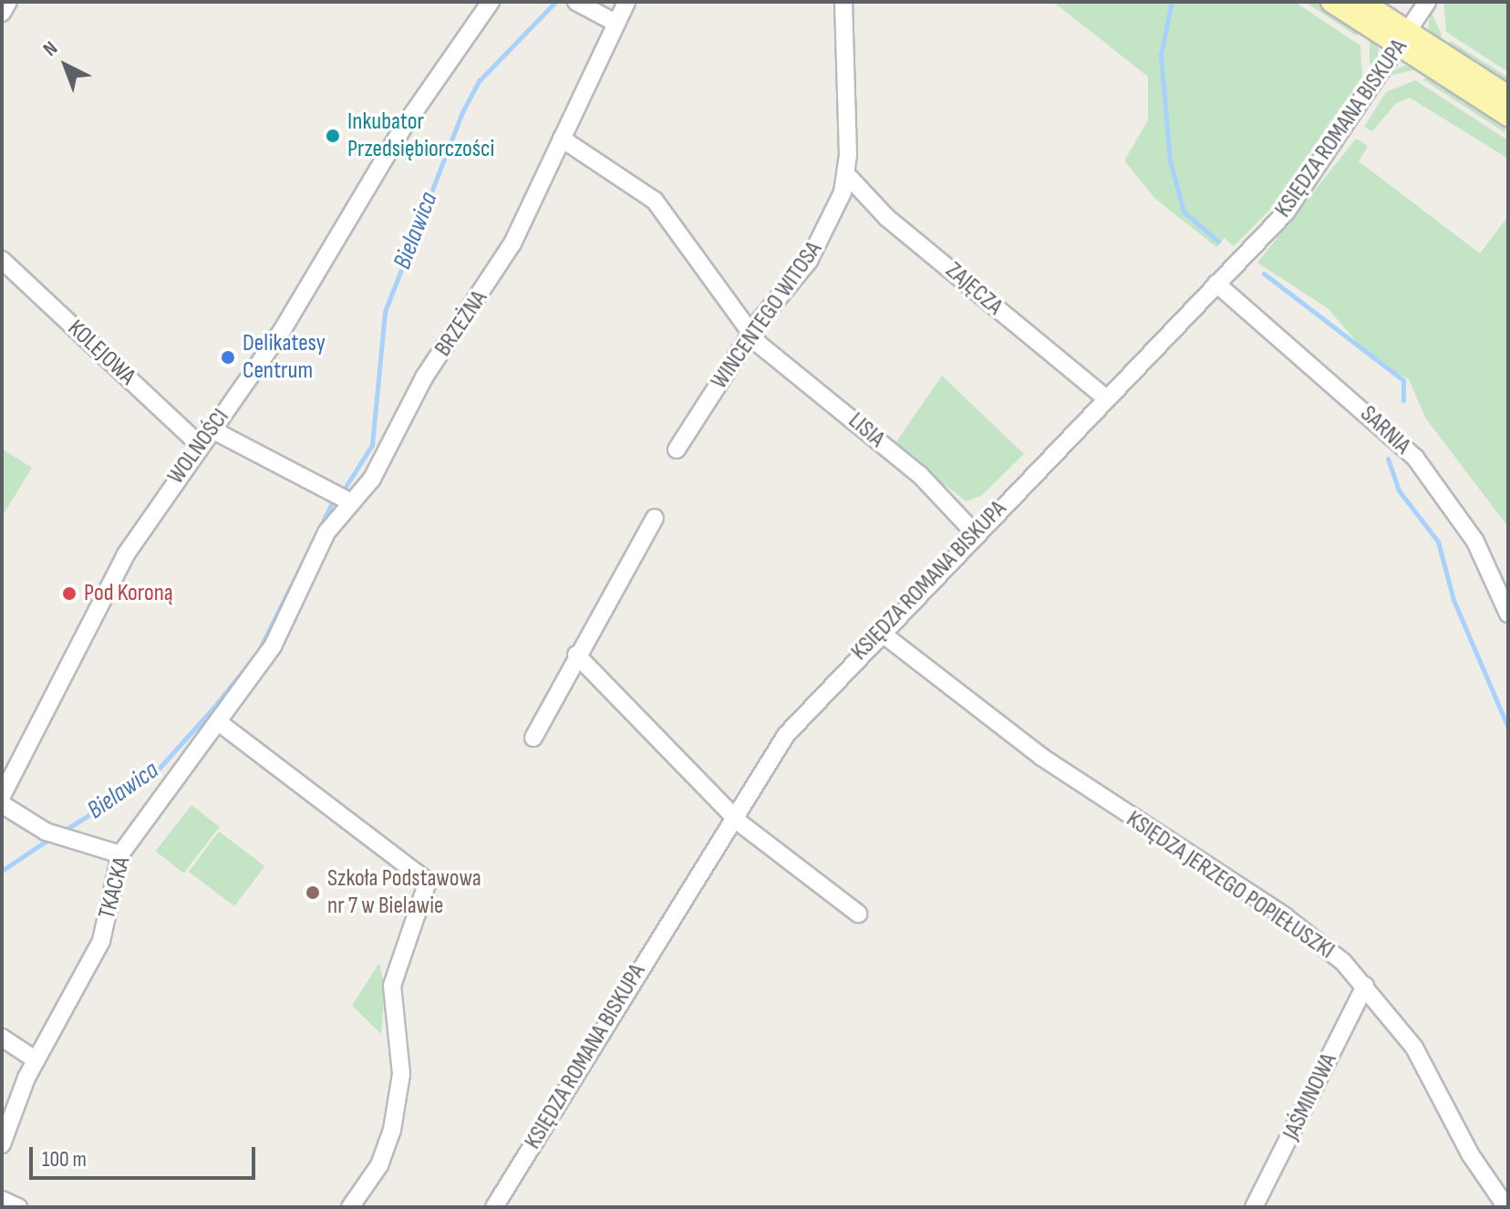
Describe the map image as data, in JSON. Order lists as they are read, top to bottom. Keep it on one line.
{"streets":{"street":["KSIĘDZA ROMANA BISKUPA","ZAJĘCZA","WINCENTEGO WITOSA","BRZEŻNA","KOLEJOWA","LISIA","SARNIA","WOLNOŚCI","KSIĘDZA JERZEGO POPIEŁUSZKI","TKACKA","JAŚMINOWA"]},"crossings":[["KSIĘDZA ROMANA BISKUPA","ZAJĘCZA"],["KSIĘDZA ROMANA BISKUPA","LISIA"],["KSIĘDZA ROMANA BISKUPA","SARNIA"],["KSIĘDZA ROMANA BISKUPA","KSIĘDZA JERZEGO POPIEŁUSZKI"],["ZAJĘCZA","WINCENTEGO WITOSA"],["WINCENTEGO WITOSA","LISIA"],["BRZEŻNA","TKACKA"],["KOLEJOWA","WOLNOŚCI"],["KSIĘDZA JERZEGO POPIEŁUSZKI","JAŚMINOWA"]],"water":["Bielawica"],"places":["Inkubator Przedsiębiorczości","Delikatesy Centrum","Pod Koroną","Szkoła Podstawowa nr 7 w Bielawie"],"scale_bar":"100 m","north":"top left"}
